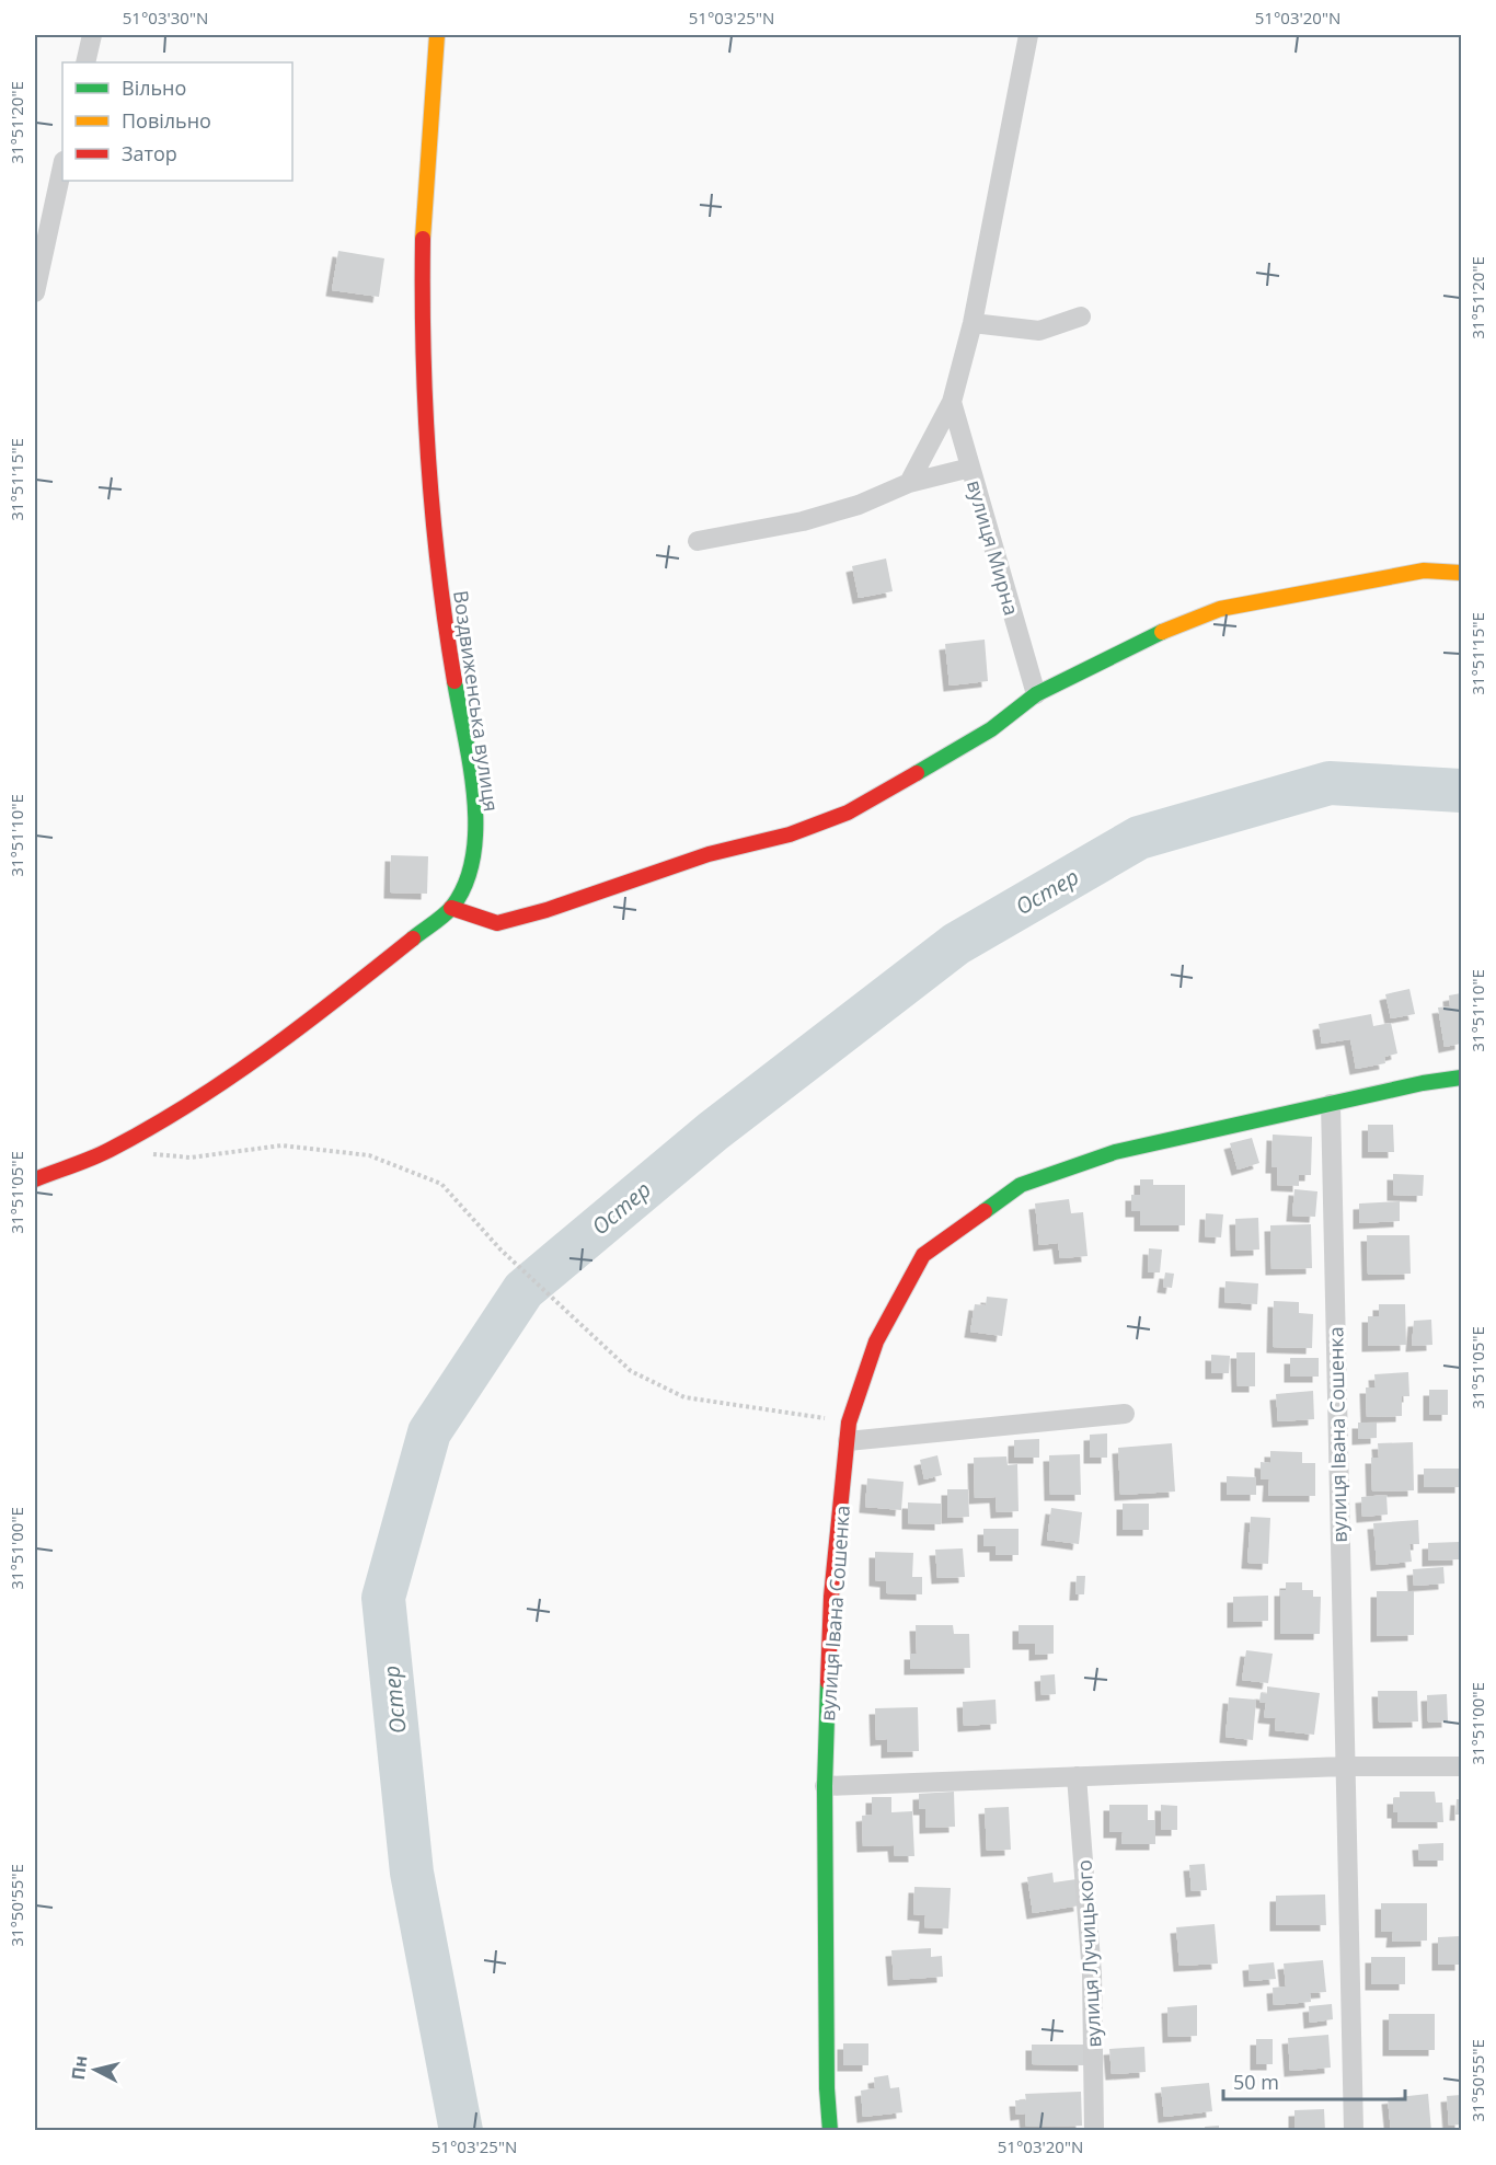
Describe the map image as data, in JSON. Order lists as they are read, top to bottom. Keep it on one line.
{"streets":{"street":["вулиця Мирна","Воздвиженська вулиця","вулиця Івана Сошенка","вулиця Лучицького"]},"water":["Остер"],"legend":["Вільно","Повільно","Затор"],"scale_bar":"50 m","north":"left","coordinates":["51°03'30\"N","51°03'25\"N","51°03'20\"N","31°51'20\"E","31°51'15\"E","31°51'10\"E","31°51'05\"E","31°51'00\"E","31°50'55\"E"]}
